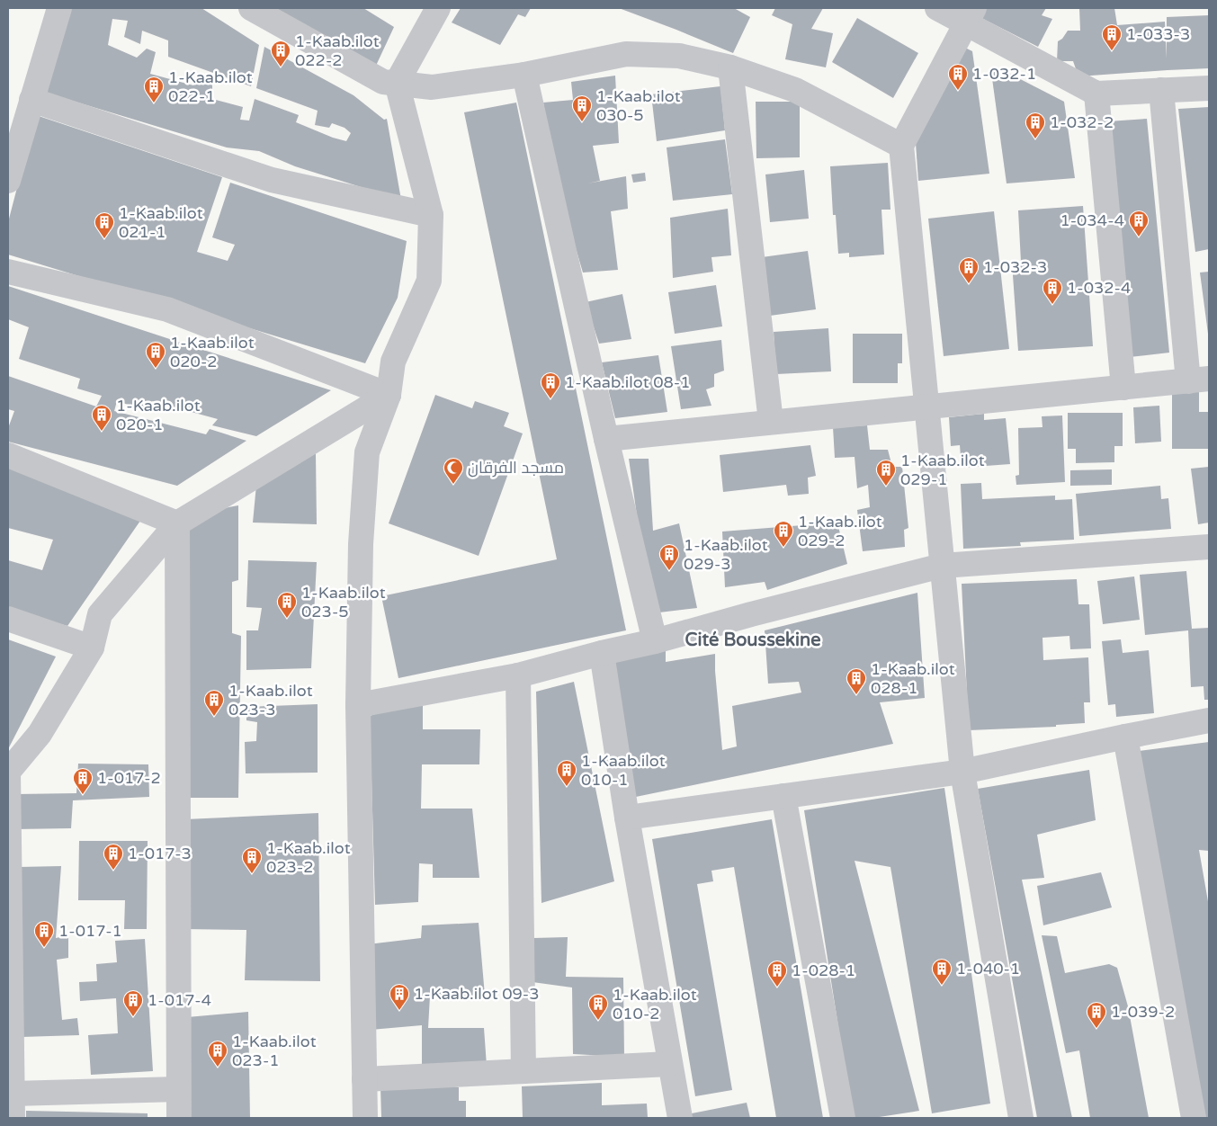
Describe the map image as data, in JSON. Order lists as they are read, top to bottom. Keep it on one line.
{"districts":["Cité Boussekine"],"places":{"building":["1-033-3","1-Kaab.ilot 022-2","1-032-1","1-Kaab.ilot 022-1","1-Kaab.ilot 030-5","1-032-2","1-034-4","1-Kaab.ilot 021-1","1-032-3","1-032-4","1-Kaab.ilot 020-2","1-Kaab.ilot 08-1","1-Kaab.ilot 020-1","1-Kaab.ilot 029-1","1-Kaab.ilot 029-2","1-Kaab.ilot 029-3","1-Kaab.ilot 023-5","1-Kaab.ilot 028-1","1-Kaab.ilot 023-3","1-Kaab.ilot 010-1","1-017-2","1-017-3","1-Kaab.ilot 023-2","1-017-1","1-040-1","1-028-1","1-Kaab.ilot 09-3","1-017-4","1-Kaab.ilot 010-2","1-039-2","1-Kaab.ilot 023-1"],"mosque":["مسجد الفرقان"]}}
